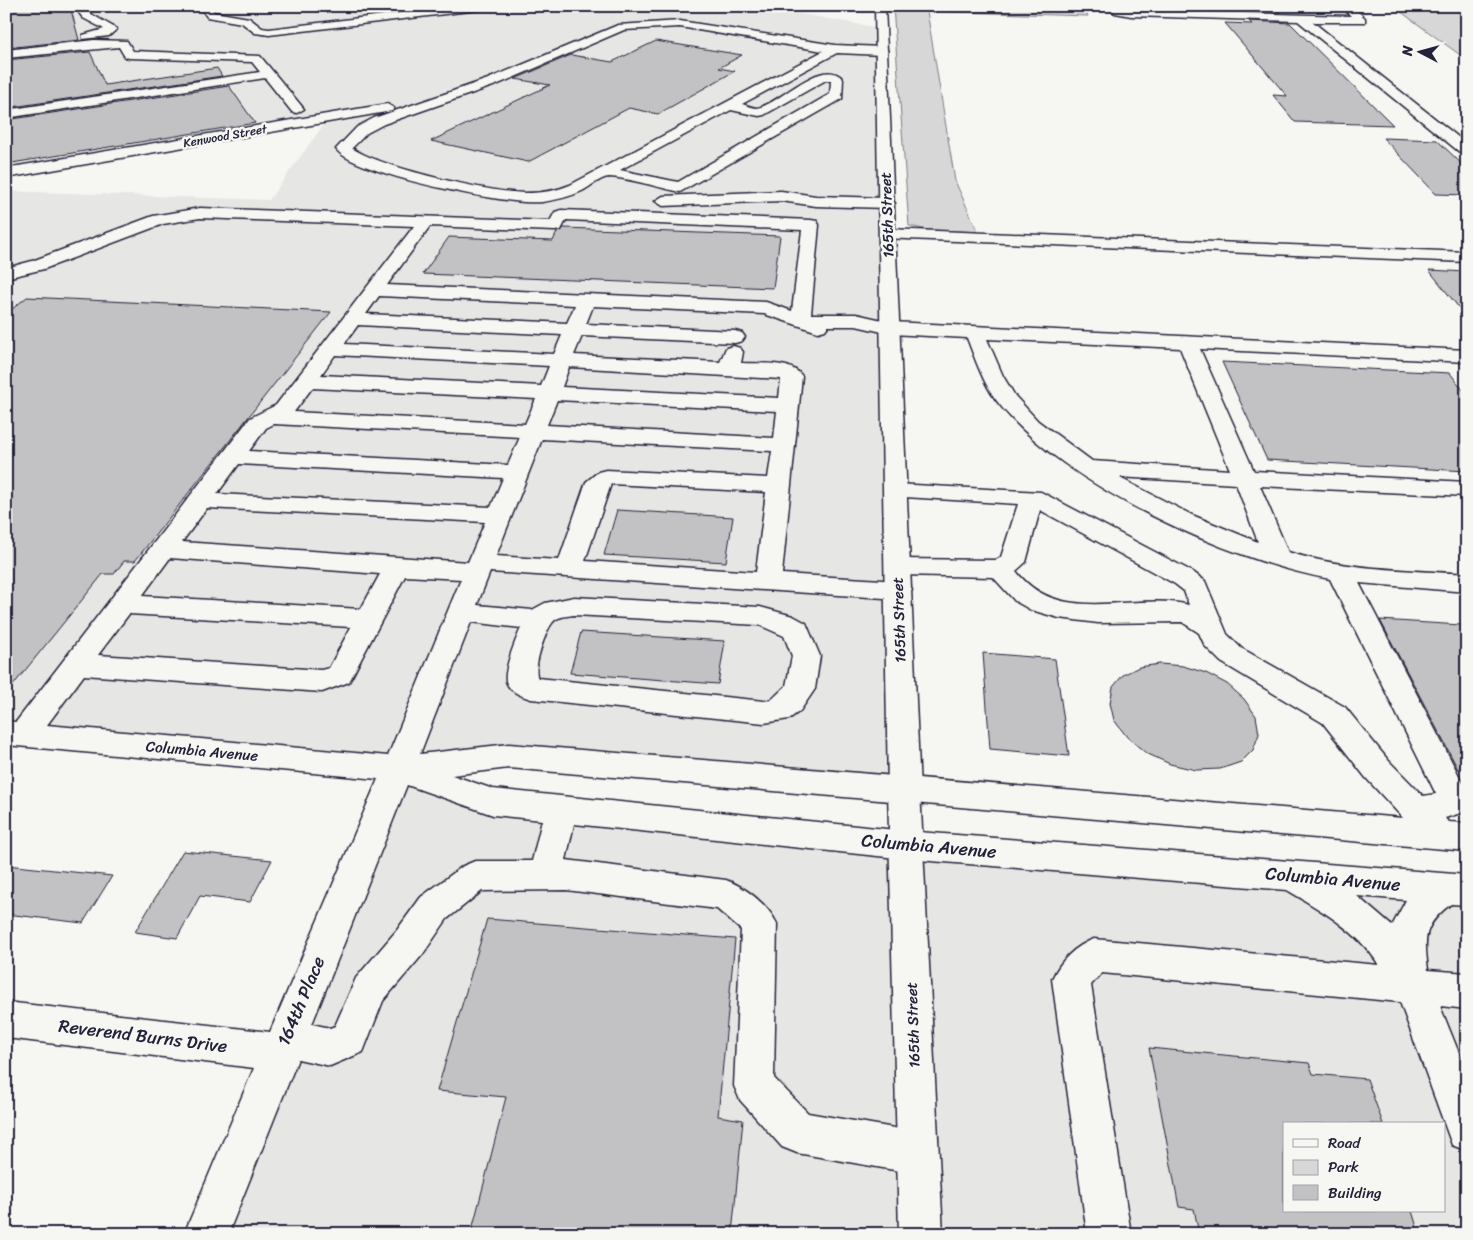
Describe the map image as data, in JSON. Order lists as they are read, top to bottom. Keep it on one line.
{"streets":{"street":["Kenwood Street","165th Street","Columbia Avenue","164th Place","Reverend Burns Drive"]},"crossings":[["165th Street","Columbia Avenue"],["165th Street","Reverend Burns Drive"],["Columbia Avenue","164th Place"],["164th Place","Reverend Burns Drive"]],"legend":["Road","Park","Building"],"north":"left"}
